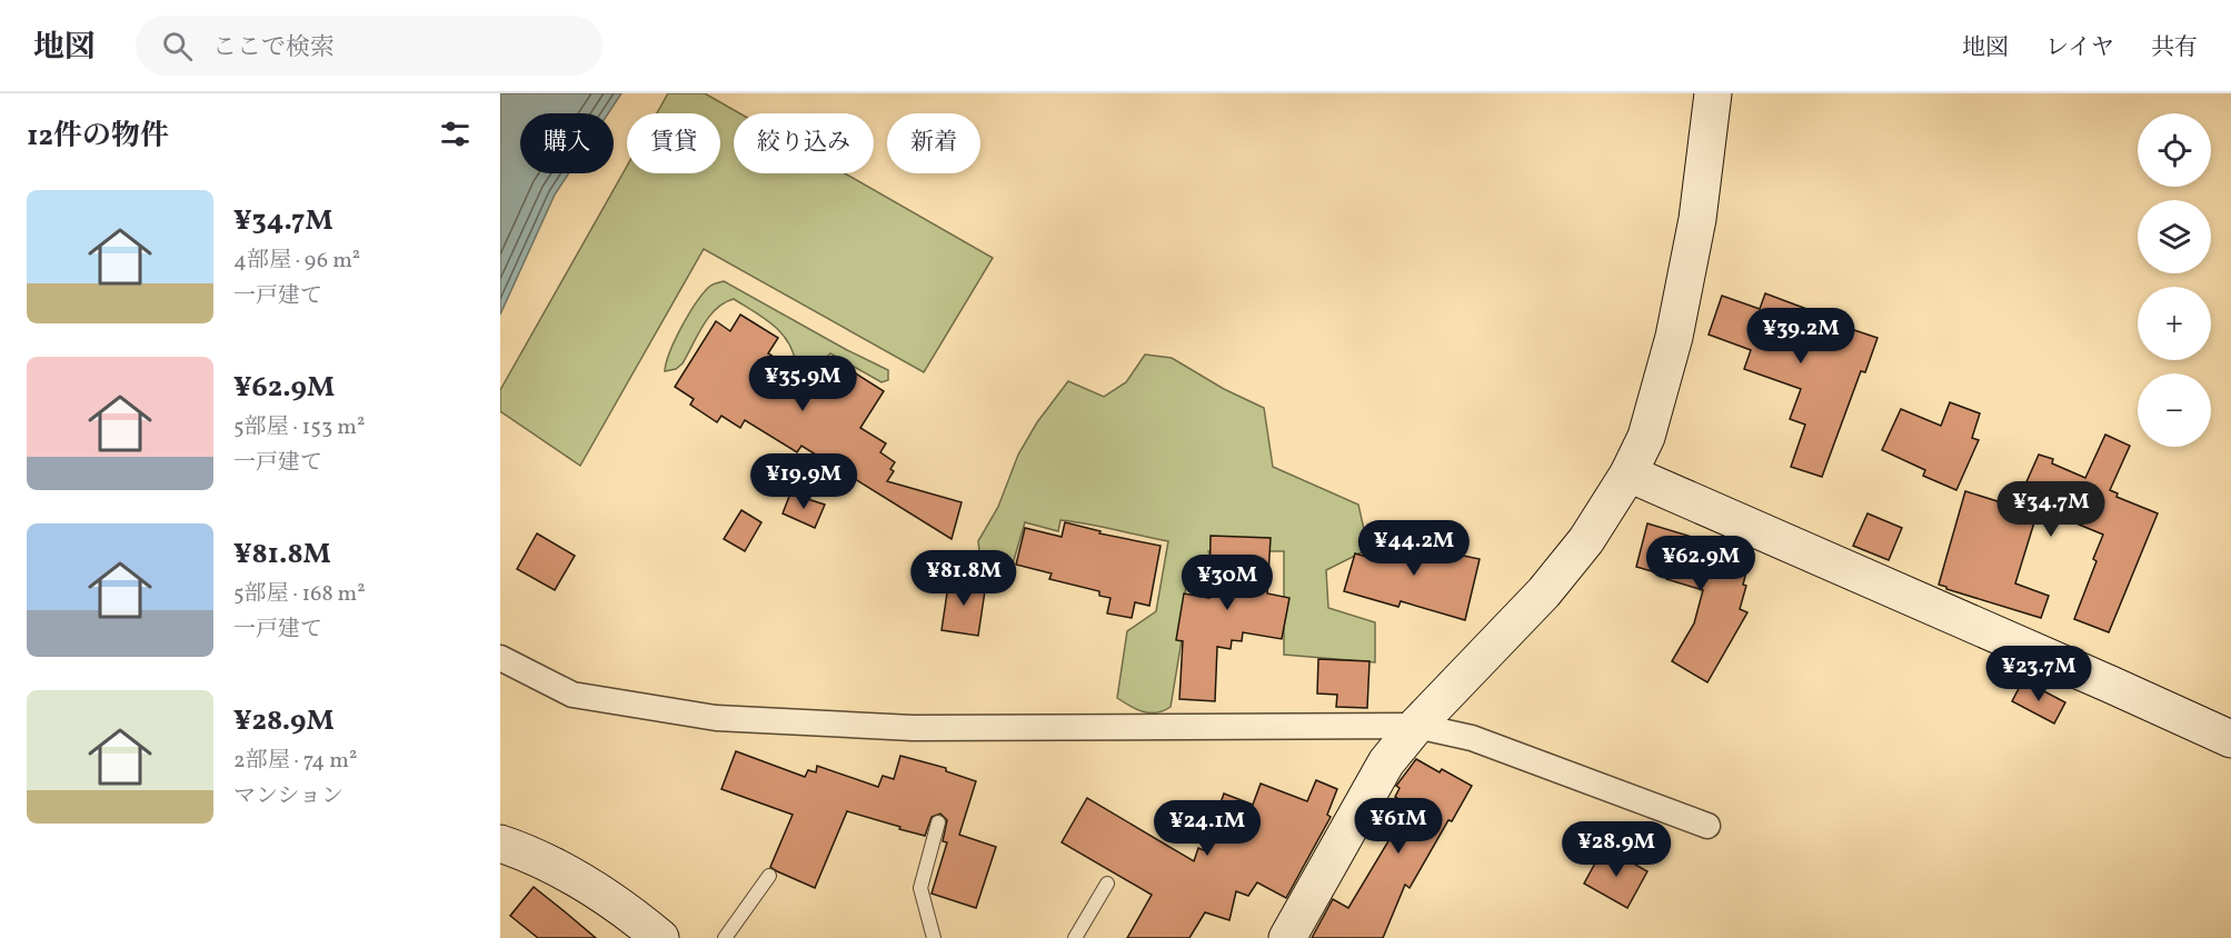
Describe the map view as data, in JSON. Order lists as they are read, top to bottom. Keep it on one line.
{"page":{"header":"地図","search":"ここで検索","nav":["地図","レイヤ","共有"],"heading":"12件の物件","map_buttons":["+","−"],"chip":["購入","賃貸","絞り込み","新着"],"list":[{"name":"¥34.7M","note":"4部屋 · 96 m² · 一戸建て"},{"name":"¥62.9M","note":"5部屋 · 153 m² · 一戸建て"},{"name":"¥81.8M","note":"5部屋 · 168 m² · 一戸建て"},{"name":"¥28.9M","note":"2部屋 · 74 m² · マンション"}],"price":["¥39.2M","¥35.9M","¥19.9M","¥34.7M","¥44.2M","¥62.9M","¥81.8M","¥30M","¥23.7M","¥61M","¥24.1M","¥28.9M"]}}
